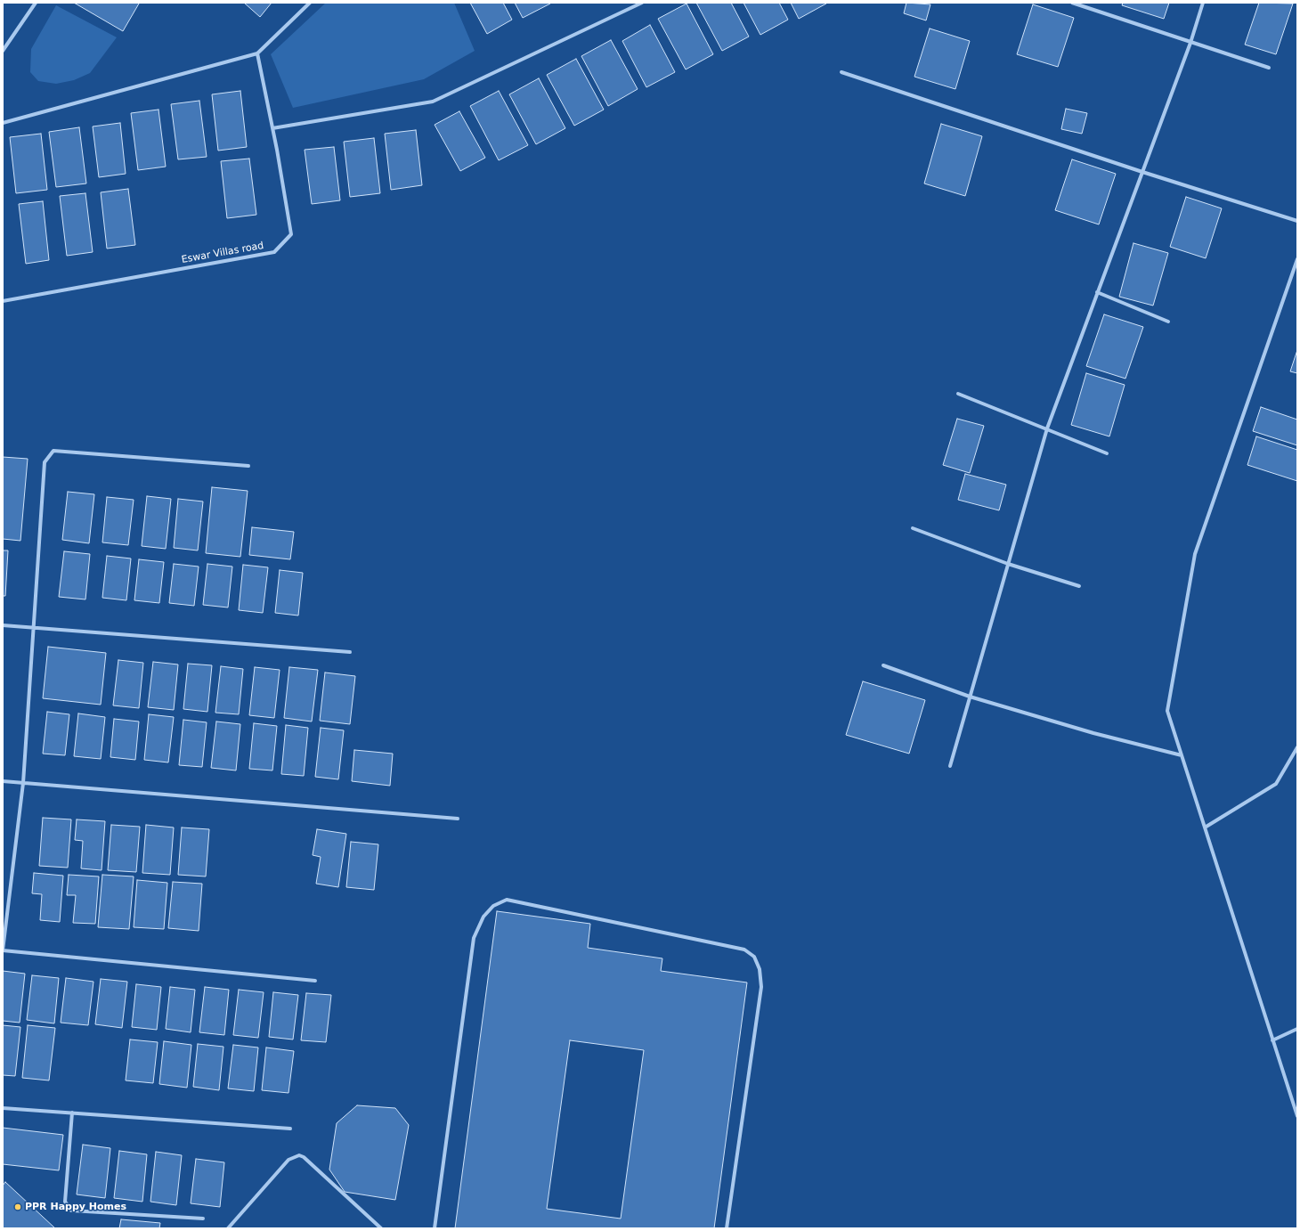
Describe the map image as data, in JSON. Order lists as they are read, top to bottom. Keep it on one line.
{"streets":{"street":["Eswar Villas road"]},"places":["PPR Happy Homes"]}
